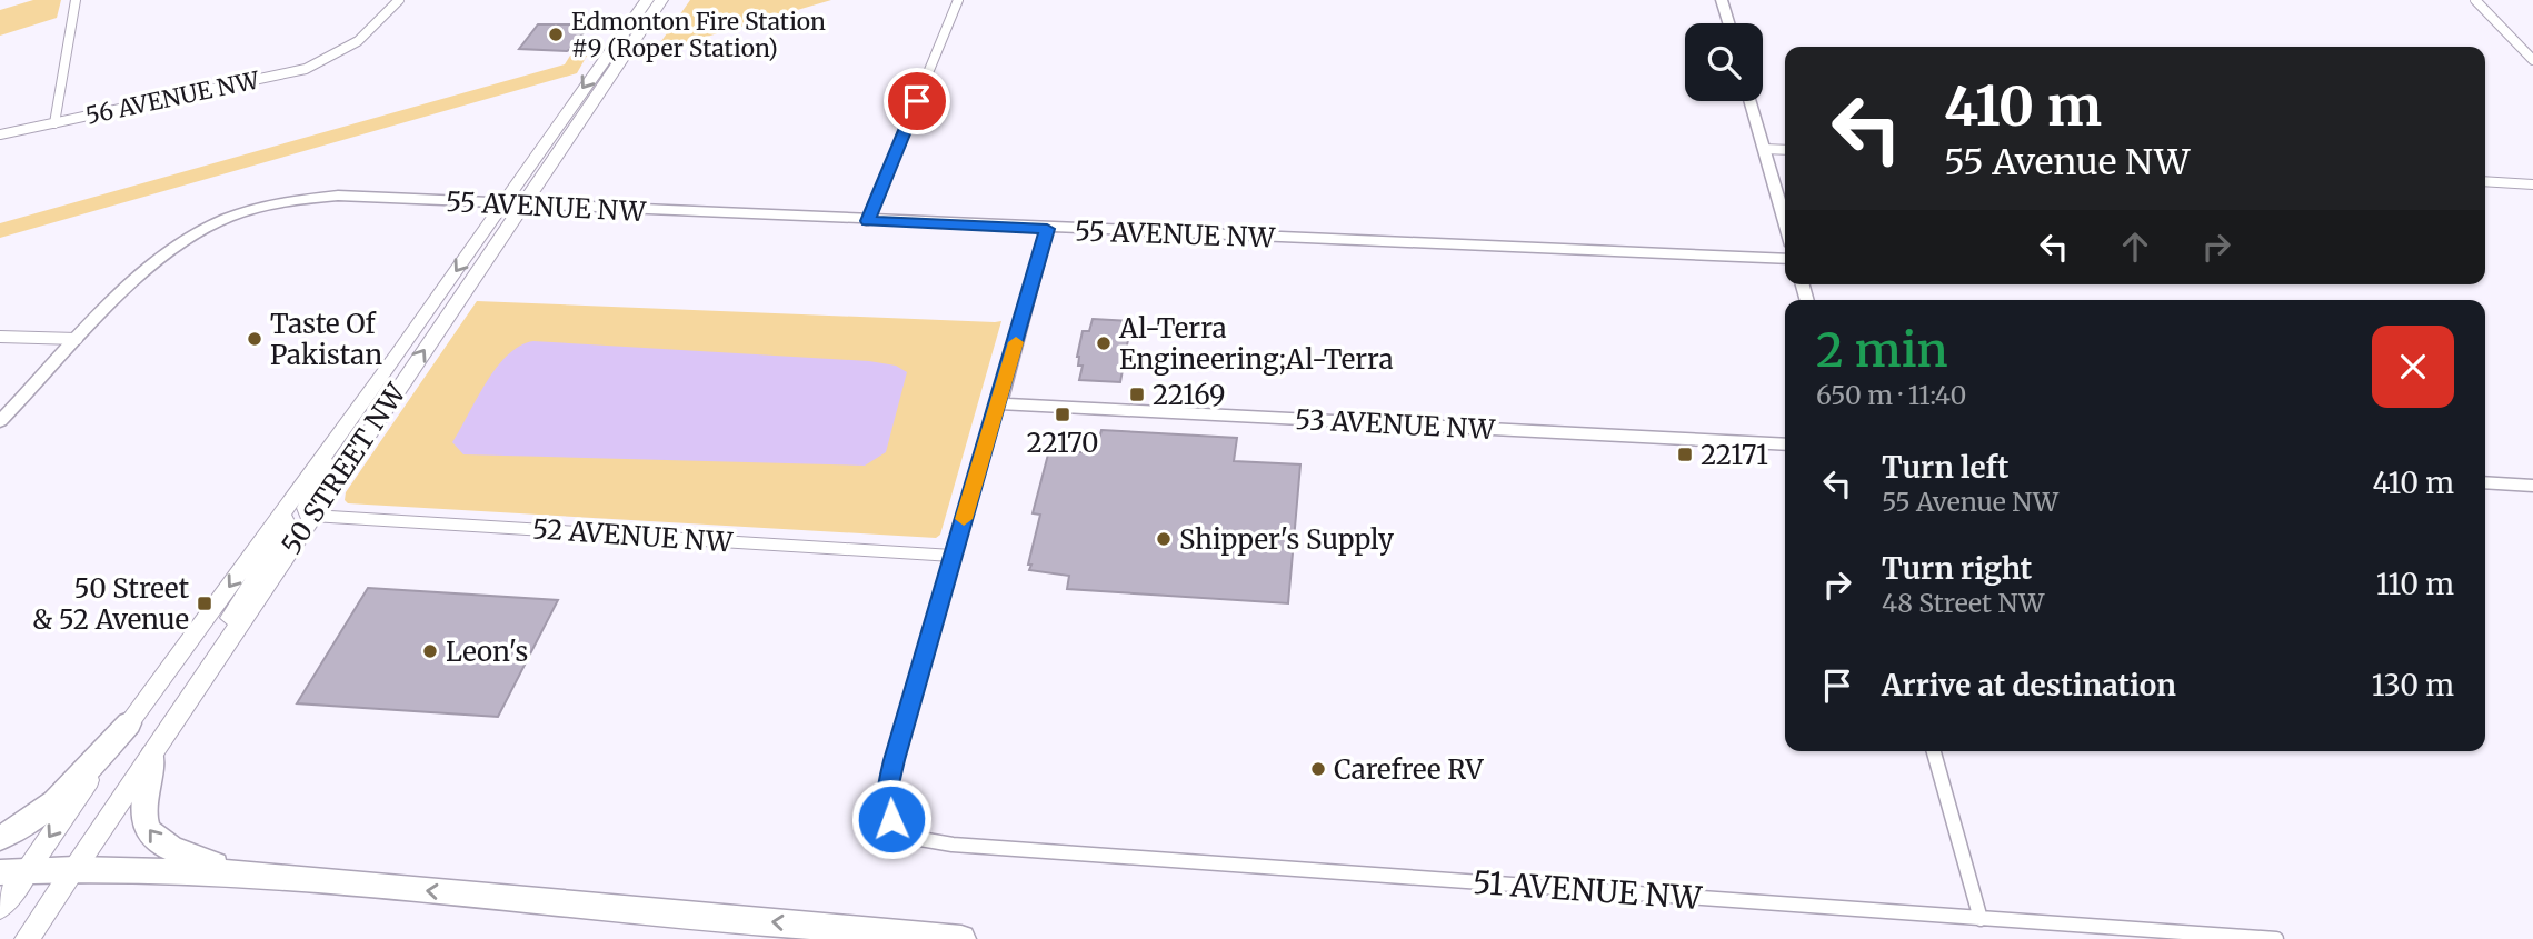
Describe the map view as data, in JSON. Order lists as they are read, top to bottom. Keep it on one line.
{"streets":{"main road":["50 STREET NW"],"street":["56 AVENUE NW","55 AVENUE NW","53 AVENUE NW","52 AVENUE NW","51 AVENUE NW"]},"crossings":[["55 AVENUE NW","50 STREET NW"],["50 STREET NW","52 AVENUE NW"],["52 AVENUE NW","51 AVENUE NW"]],"places":{"other":["Edmonton Fire Station #9 (Roper Station)","Taste Of Pakistan","Al-Terra Engineering;Al-Terra","Shipper's Supply","Leon's","Carefree RV"],"transit":["22169","22170","22171","50 Street & 52 Avenue"]},"page":{"turn":["410 m","55 Avenue NW"],"heading":["2 min","650 m · 11:40"],"list":[{"name":"Turn left","note":"55 Avenue NW","value":"410 m"},{"name":"Turn right","note":"48 Street NW","value":"110 m"},{"name":"Arrive at destination","value":"130 m"}]}}
